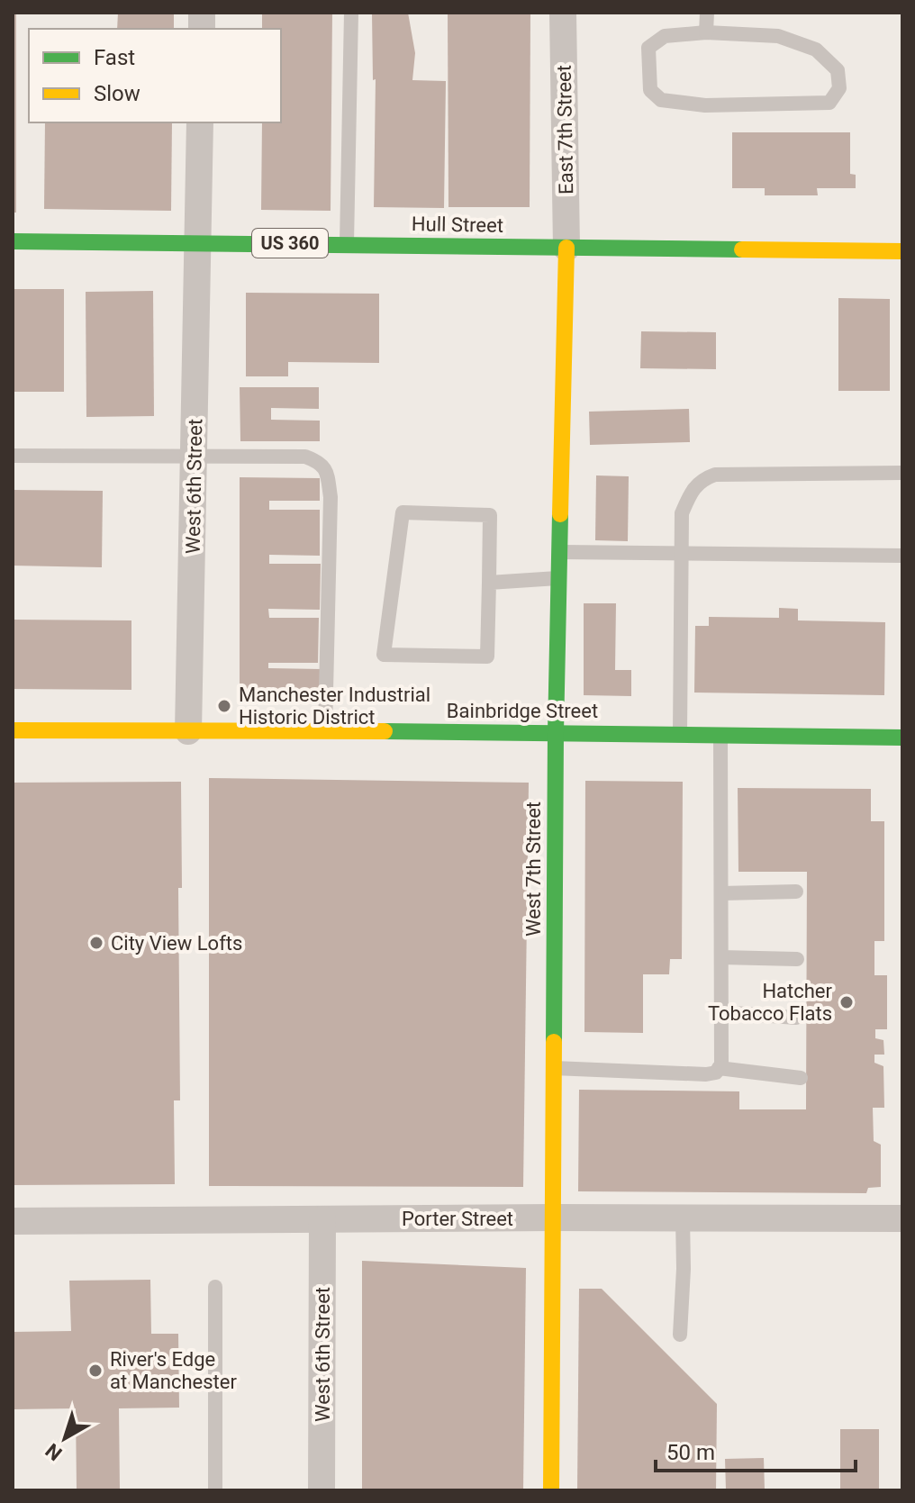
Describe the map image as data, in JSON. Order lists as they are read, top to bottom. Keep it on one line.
{"streets":{"street":["East 7th Street","Hull Street","US 360","West 6th Street","Bainbridge Street","West 7th Street","Porter Street"]},"crossings":[["East 7th Street","Hull Street"],["East 7th Street","West 7th Street"],["Hull Street","West 6th Street"],["Hull Street","West 7th Street"],["West 6th Street","Bainbridge Street"],["West 6th Street","Porter Street"],["Bainbridge Street","West 7th Street"],["West 7th Street","Porter Street"]],"places":["Manchester Industrial Historic District","City View Lofts","Hatcher Tobacco Flats","River's Edge at Manchester"],"legend":["Fast","Slow"],"scale_bar":"50 m","north":"bottom left"}
